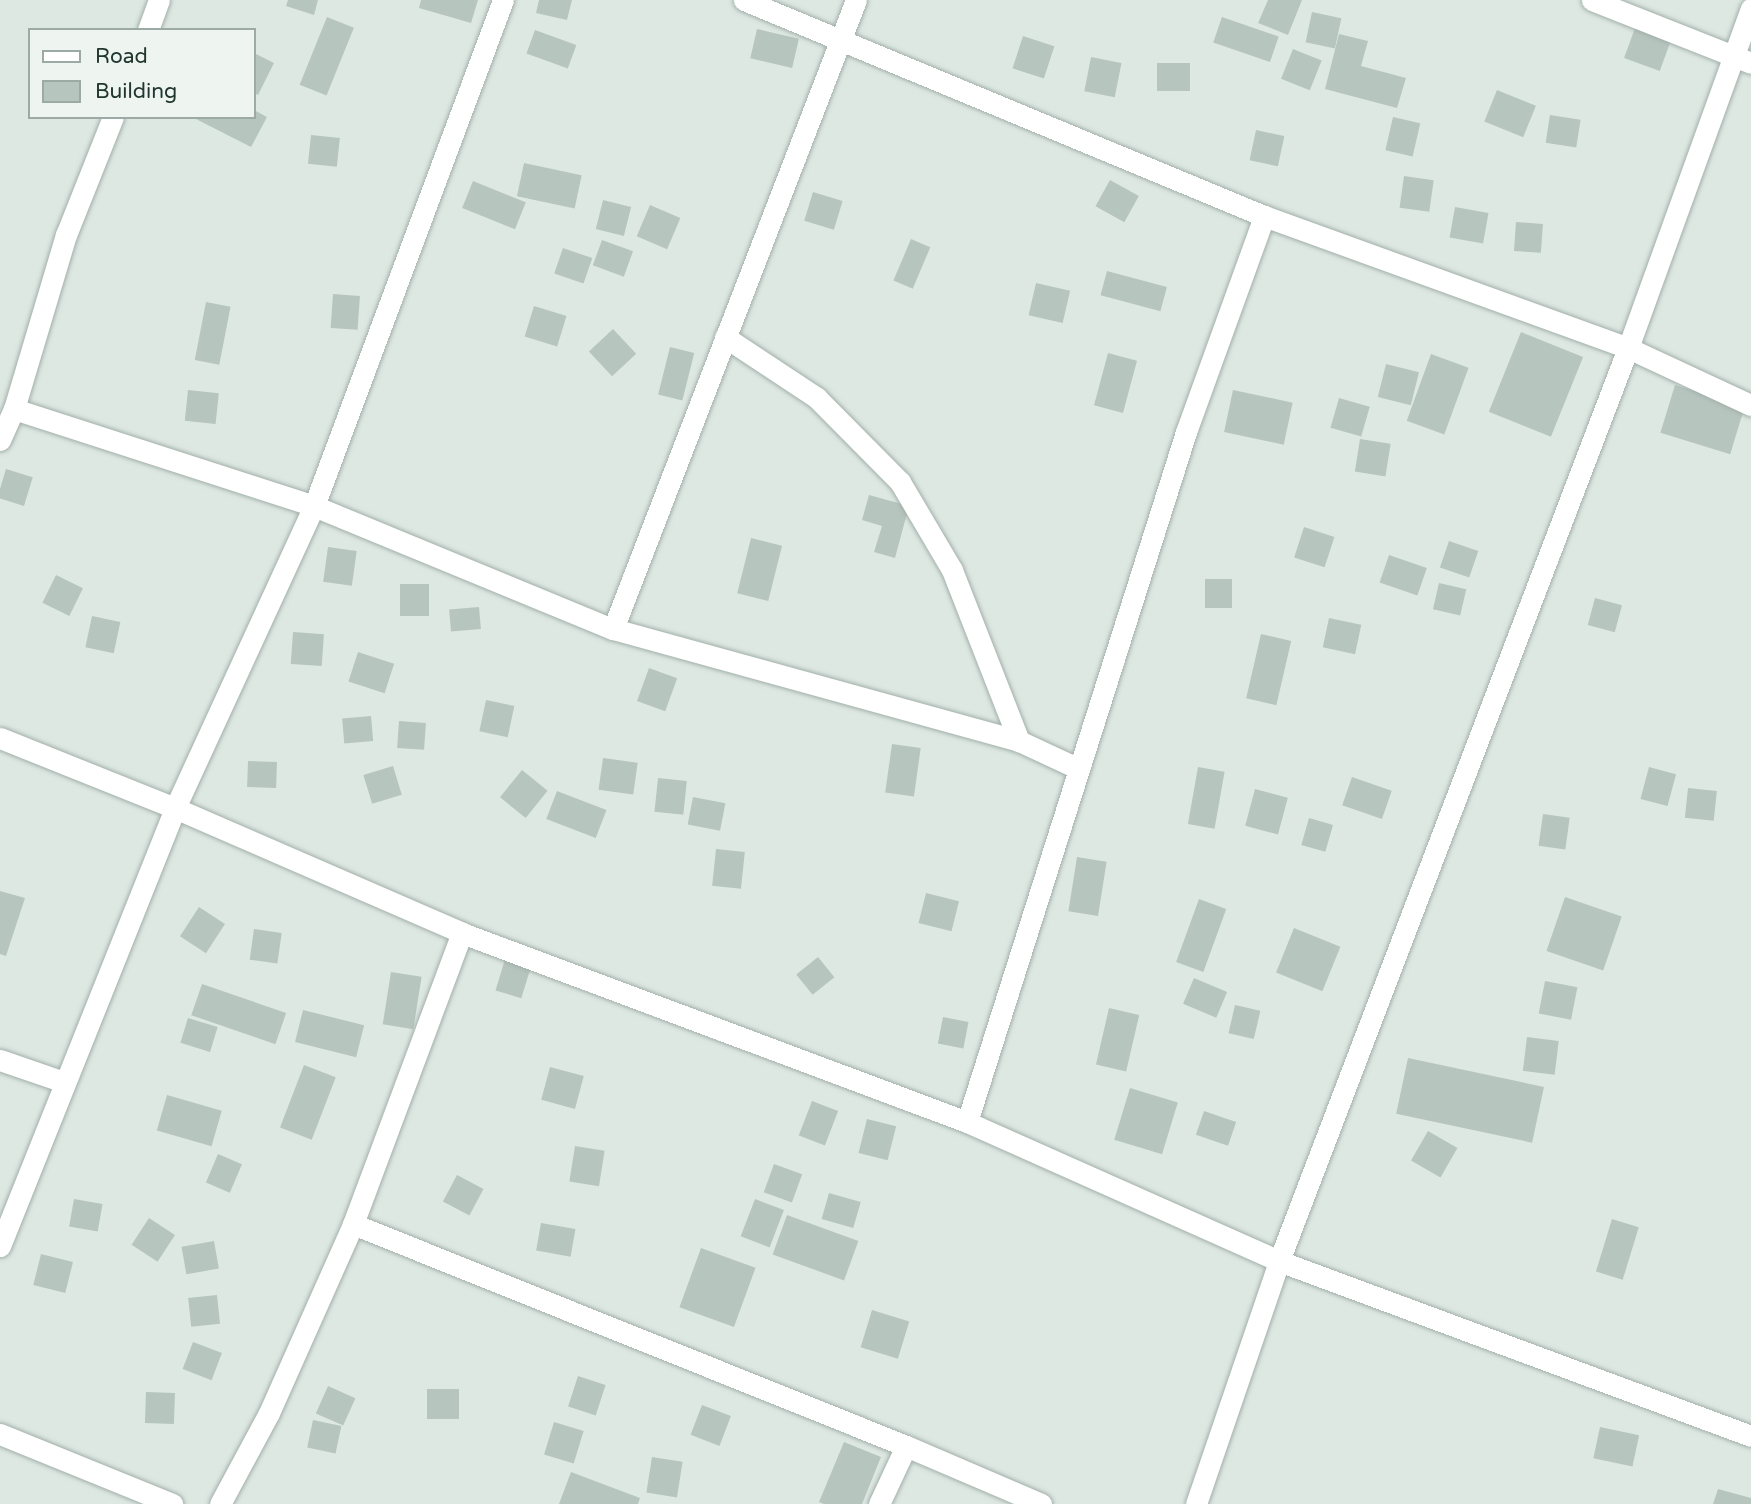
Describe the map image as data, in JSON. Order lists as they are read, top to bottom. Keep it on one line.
{"legend":["Road","Building"]}
